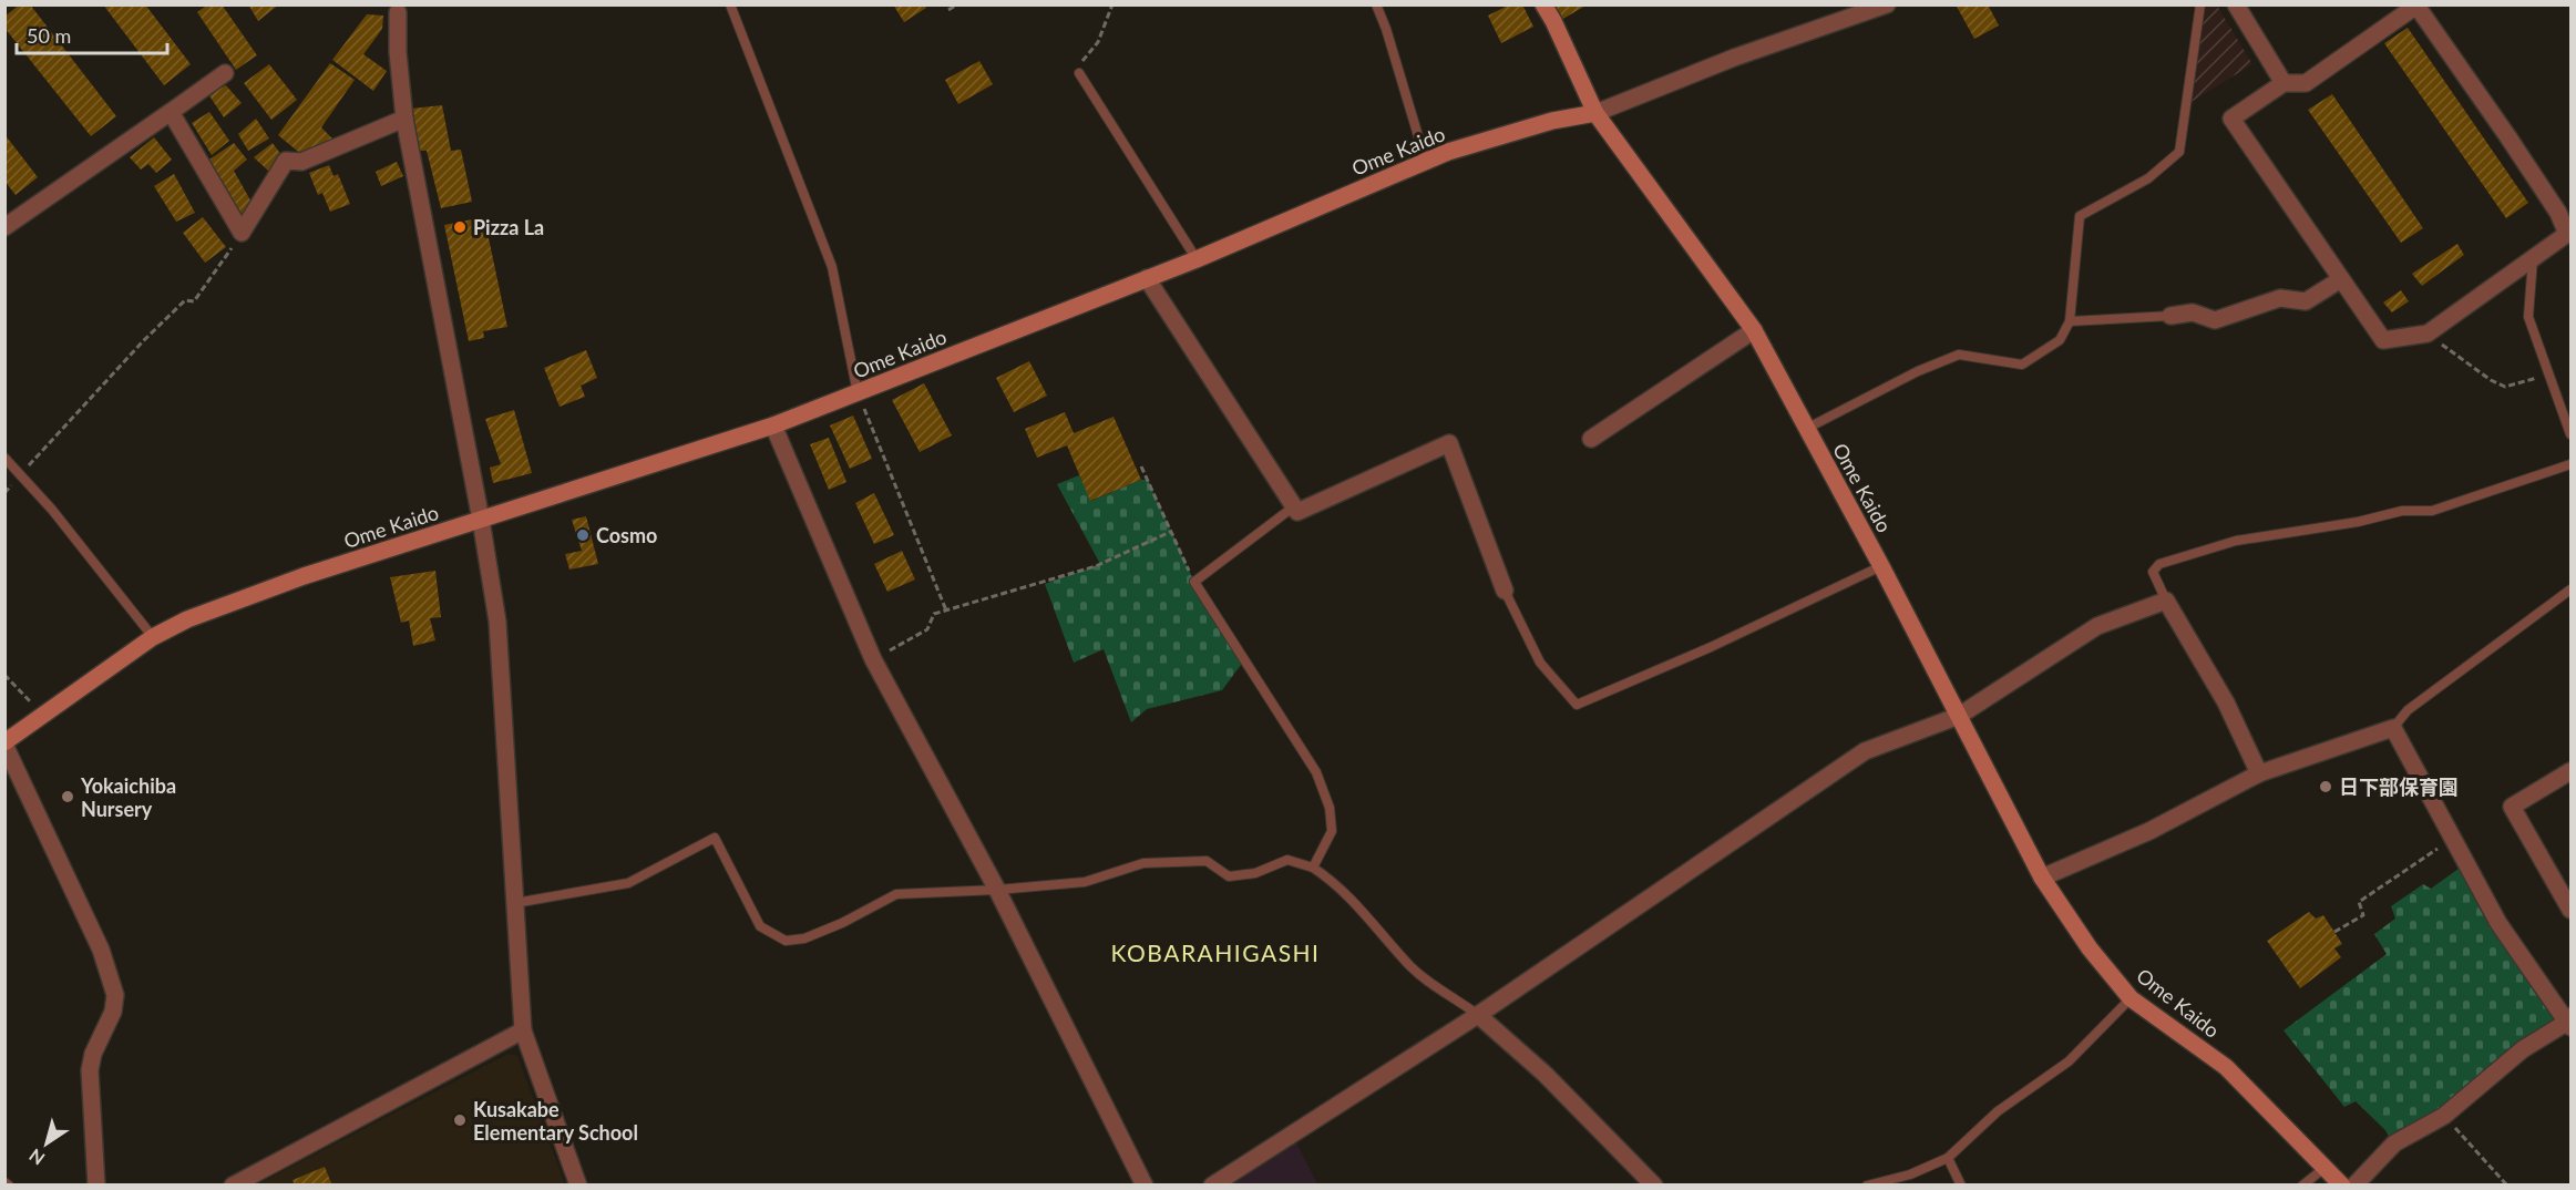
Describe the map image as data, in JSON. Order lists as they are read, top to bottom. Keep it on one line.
{"streets":{"main road":["Ome Kaido"]},"districts":["KOBARAHIGASHI"],"places":["Pizza La","Cosmo","日下部保育園","Yokaichiba Nursery","Kusakabe Elementary School"],"scale_bar":"50 m","north":"bottom left"}
